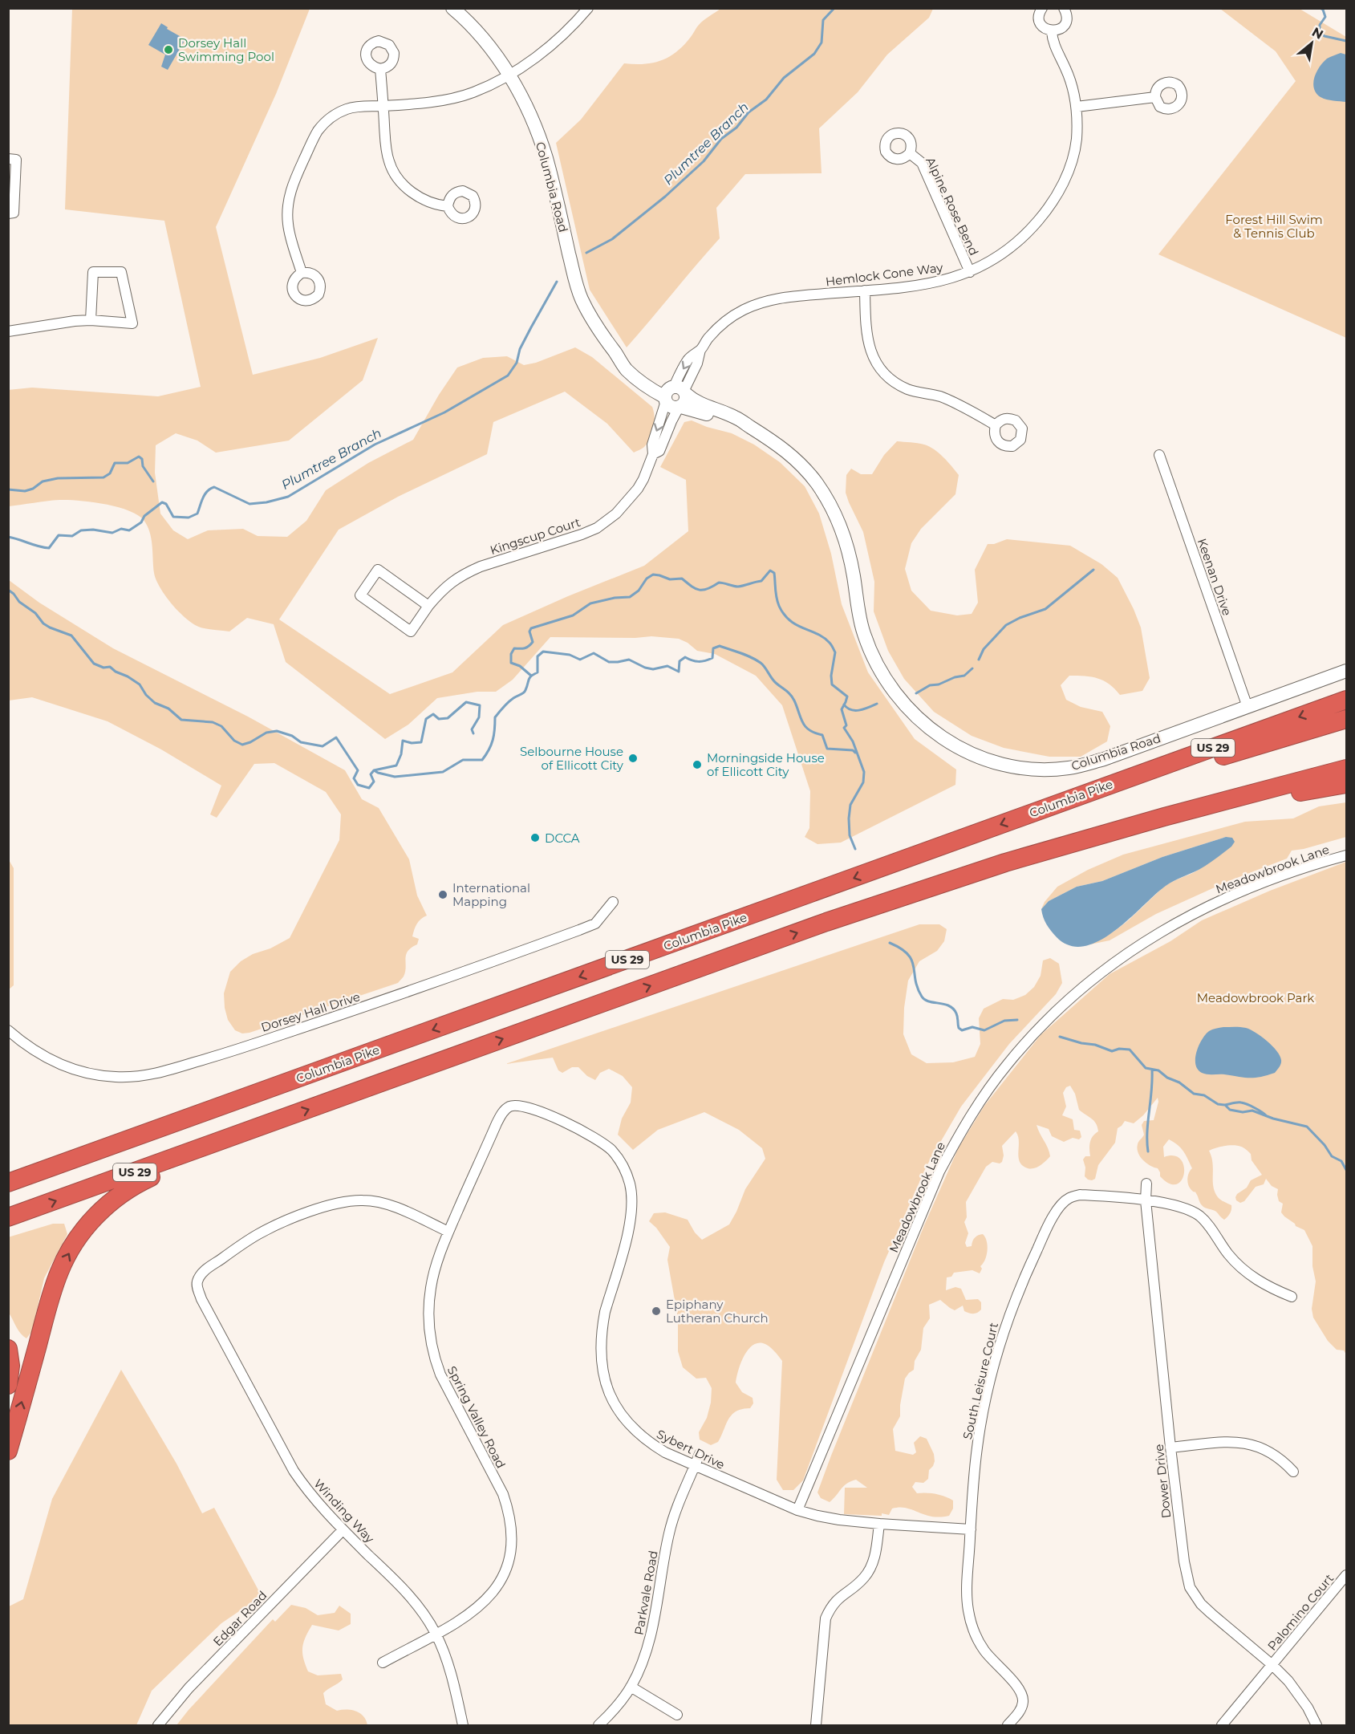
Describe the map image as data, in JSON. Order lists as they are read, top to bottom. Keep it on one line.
{"streets":{"highway":["US 29","Columbia Pike"],"street":["Columbia Road","Alpine Rose Bend","Hemlock Cone Way","Kingscup Court","Keenan Drive","Meadowbrook Lane","Dorsey Hall Drive","South Leisure Court","Spring Valley Road","Sybert Drive","Dower Drive","Winding Way","Parkvale Road","Palomino Court","Edgar Road"]},"crossings":[["Columbia Road","Hemlock Cone Way"],["Columbia Road","Kingscup Court"],["Columbia Road","Keenan Drive"],["Alpine Rose Bend","Hemlock Cone Way"],["Hemlock Cone Way","Kingscup Court"],["Meadowbrook Lane","Sybert Drive"],["South Leisure Court","Sybert Drive"],["South Leisure Court","Dower Drive"],["Spring Valley Road","Sybert Drive"],["Spring Valley Road","Winding Way"],["Sybert Drive","Parkvale Road"],["Dower Drive","Palomino Court"],["Winding Way","Edgar Road"]],"water":["Plumtree Branch"],"parks":["Forest Hill Swim & Tennis Club","Meadowbrook Park"],"places":["Dorsey Hall Swimming Pool","Selbourne House of Ellicott City","Morningside House of Ellicott City","DCCA","International Mapping","Epiphany Lutheran Church"],"north":"top right"}
